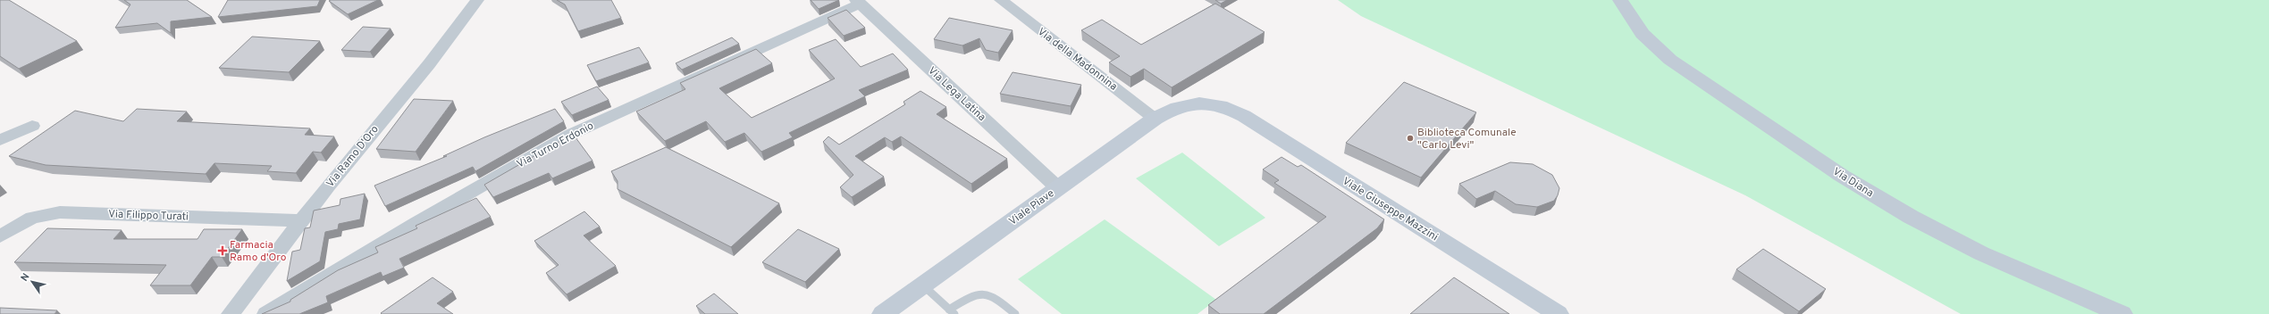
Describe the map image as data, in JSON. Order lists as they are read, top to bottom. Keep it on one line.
{"streets":{"street":["Via della Madonnina","Via Lega Latina","Via Turno Erdonio","Via Ramo D'Oro","Via Diana","Viale Piave","Viale Giuseppe Mazzini","Via Filippo Turati"]},"crossings":[["Via della Madonnina","Viale Piave"],["Via Lega Latina","Via Turno Erdonio"],["Via Lega Latina","Viale Piave"],["Via Ramo D'Oro","Via Filippo Turati"],["Viale Piave","Viale Giuseppe Mazzini"]],"places":{"other":["Biblioteca Comunale \"Carlo Levi\""],"health":["Farmacia Ramo d'Oro"]},"north":"top left"}
